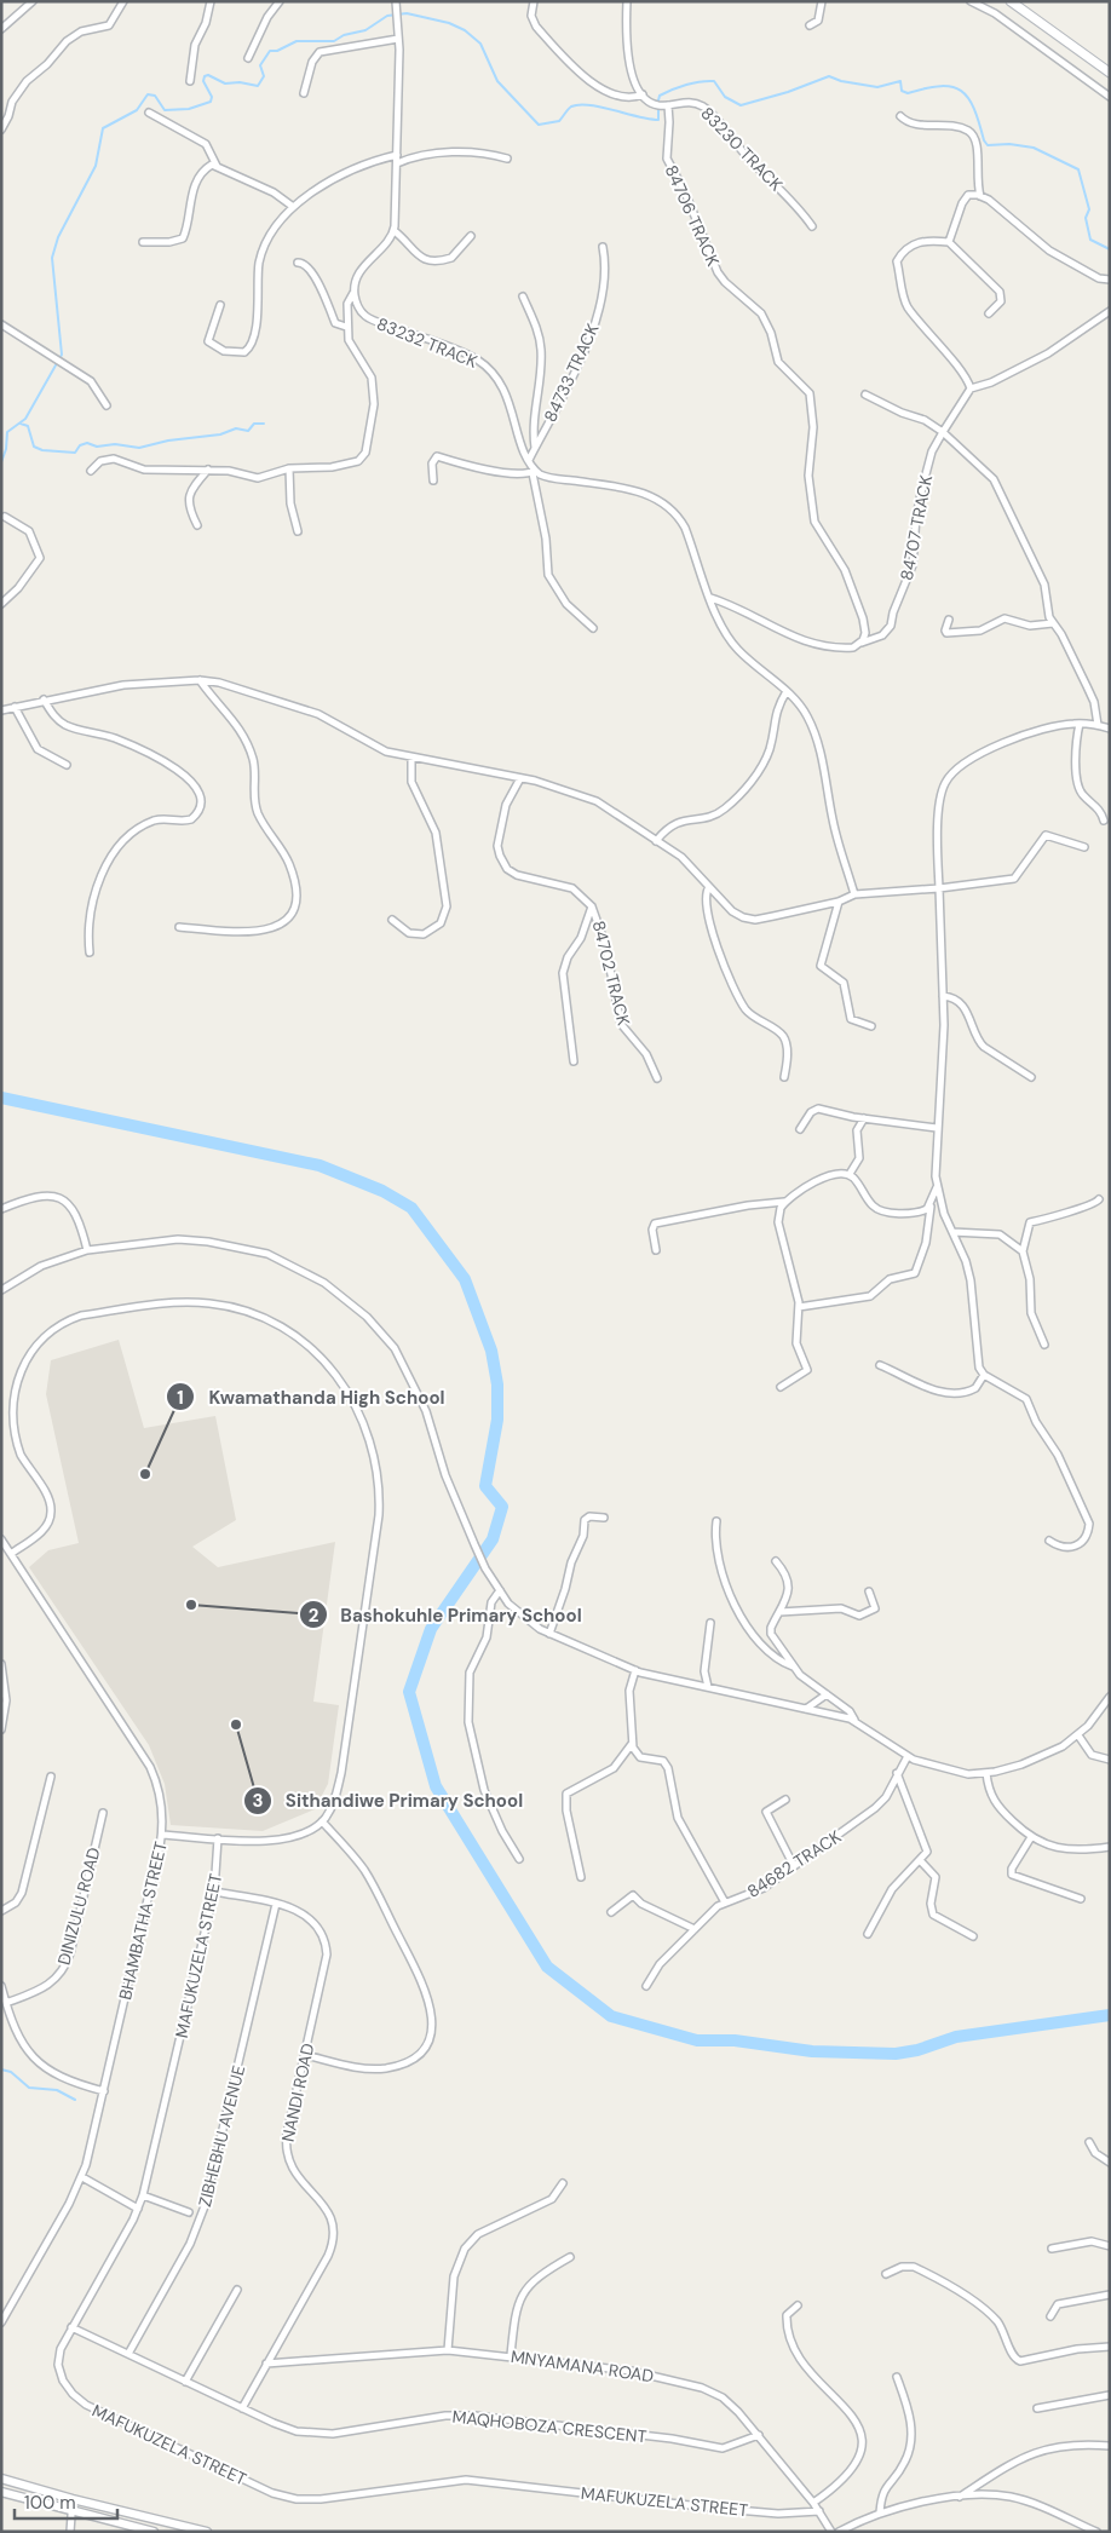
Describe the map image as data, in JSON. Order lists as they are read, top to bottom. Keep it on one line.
{"streets":{"street":["83230 TRACK","84706 TRACK","83232 TRACK","84733 TRACK","84707 TRACK","84702 TRACK","84682 TRACK","DINIZULU ROAD","BHAMBATHA STREET","MAFUKUZELA STREET","NANDI ROAD","ZIBHEBHU AVENUE","MNYAMANA ROAD","MAQHOBOZA CRESCENT"]},"crossings":[["83230 TRACK","84706 TRACK"],["84706 TRACK","84707 TRACK"],["83232 TRACK","84733 TRACK"],["MAFUKUZELA STREET","NANDI ROAD"],["MAFUKUZELA STREET","MNYAMANA ROAD"],["MAFUKUZELA STREET","MAQHOBOZA CRESCENT"],["NANDI ROAD","ZIBHEBHU AVENUE"],["NANDI ROAD","MNYAMANA ROAD"],["NANDI ROAD","MAQHOBOZA CRESCENT"],["ZIBHEBHU AVENUE","MAQHOBOZA CRESCENT"],["MNYAMANA ROAD","MAQHOBOZA CRESCENT"]],"places":["Kwamathanda High School","Bashokuhle Primary School","Sithandiwe Primary School"],"scale_bar":"100 m"}
